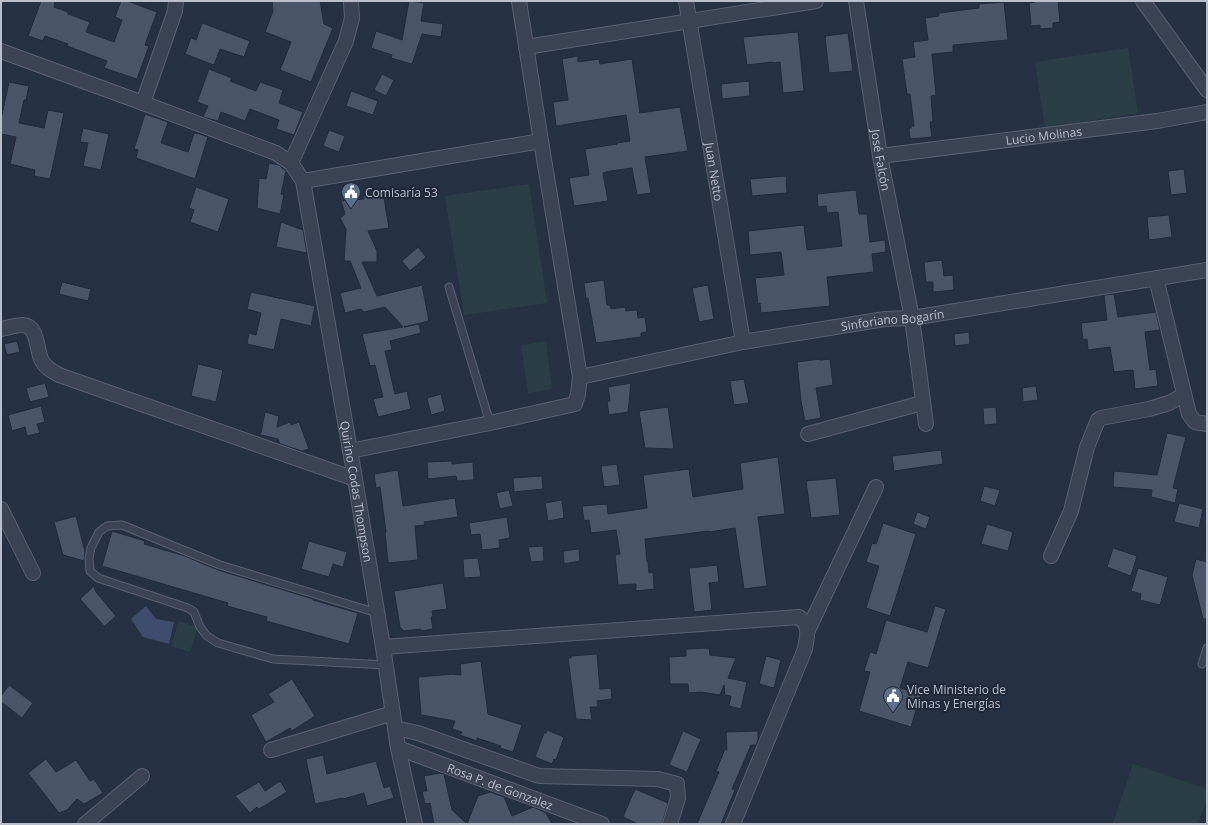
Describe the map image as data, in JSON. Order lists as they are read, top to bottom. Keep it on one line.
{"streets":{"street":["Lucio Molinas","José Falcón","Juan Netto","Sinforiano Bogarín","Quirino Codas Thompson","Rosa P. de Gonzalez"]},"crossings":[["Lucio Molinas","José Falcón"],["José Falcón","Sinforiano Bogarín"],["Juan Netto","Sinforiano Bogarín"],["Quirino Codas Thompson","Rosa P. de Gonzalez"]],"places":{"public building":["Comisaría 53","Vice Ministerio de Minas y Energías"]}}
